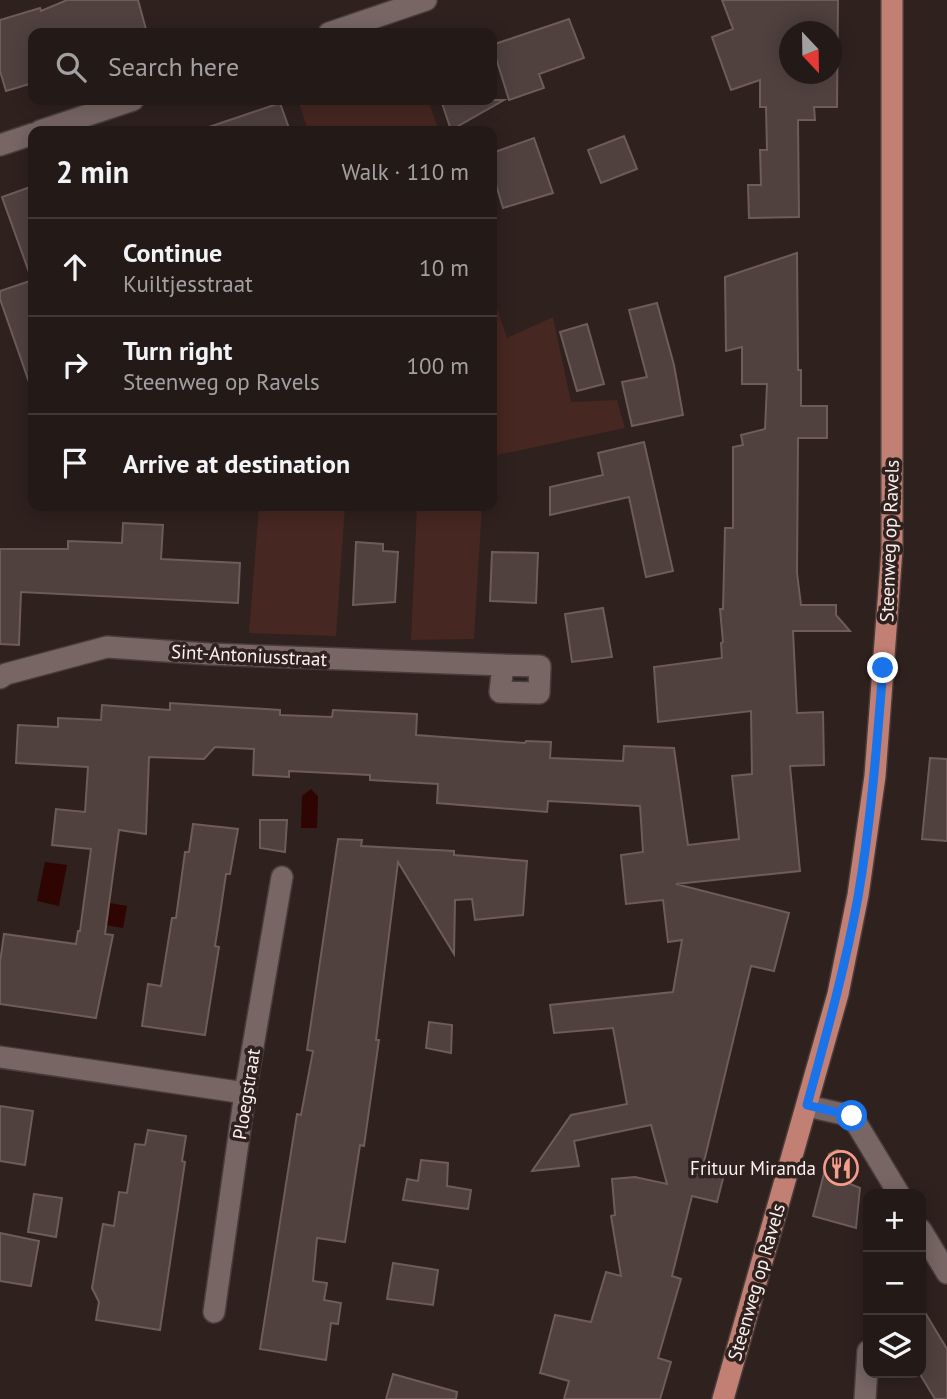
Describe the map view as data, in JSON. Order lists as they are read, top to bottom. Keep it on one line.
{"streets":{"main road":["Steenweg op Ravels"],"street":["Sint-Antoniusstraat","Ploegstraat"]},"places":{"restaurant":["Frituur Miranda"]},"north":"bottom","page":{"search":"Search here","heading":["2 min","Walk · 110 m"],"list":[["Continue","Kuiltjesstraat","10 m"],["Turn right","Steenweg op Ravels","100 m"],"Arrive at destination"],"map_buttons":["+","−"]}}
